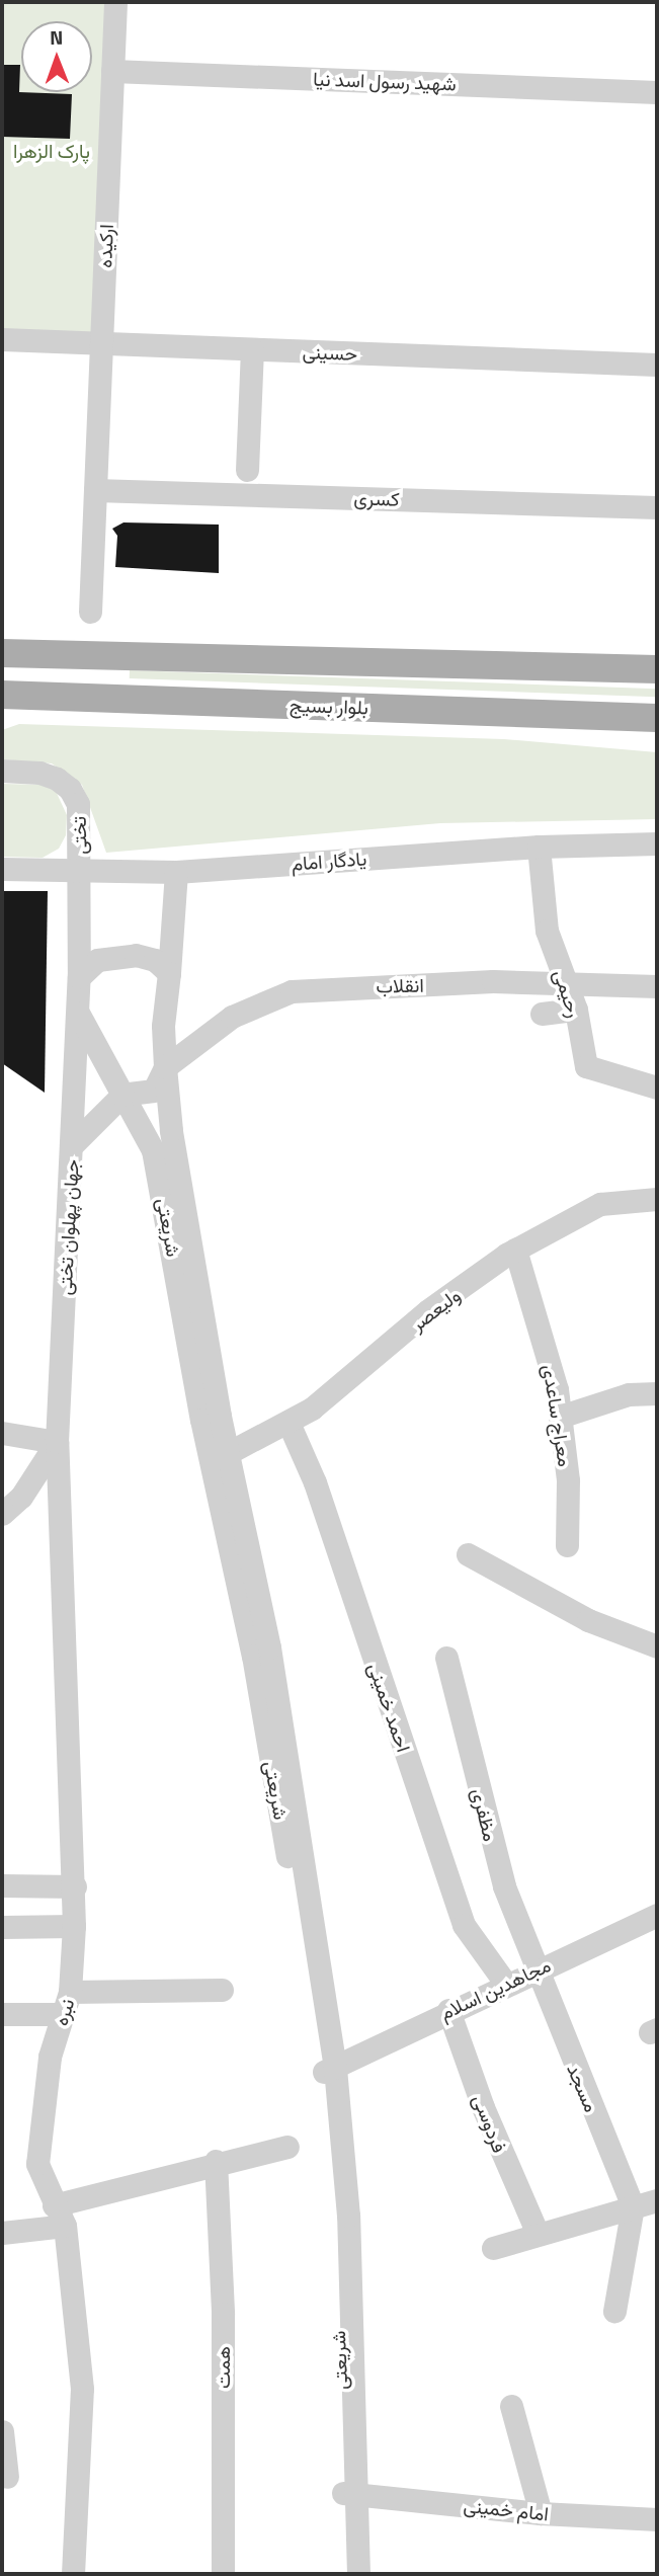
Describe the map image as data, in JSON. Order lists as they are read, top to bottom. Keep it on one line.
{"streets":{"main road":["بلوار بسیج"],"street":["شهید رسول اسد نیا","ارکیده","حسینی","کسری","تختی","یادگار امام","انقلاب","رحیمی","جهان پهلوان تختی","شریعتی","ولیعصر","معراج ساعدی","احمد خمینی","مظفری","مجاهدین اسلام","نبره","مسجد","فردوسی","همت","امام خمینی"]},"crossings":[["شهید رسول اسد نیا","ارکیده"],["ارکیده","حسینی"],["ارکیده","کسری"],["تختی","یادگار امام"],["یادگار امام","رحیمی"],["یادگار امام","شریعتی"],["انقلاب","رحیمی"],["انقلاب","شریعتی"],["جهان پهلوان تختی","شریعتی"],["جهان پهلوان تختی","نبره"],["شریعتی","ولیعصر"],["شریعتی","مجاهدین اسلام"],["شریعتی","امام خمینی"],["ولیعصر","معراج ساعدی"],["ولیعصر","احمد خمینی"],["احمد خمینی","مجاهدین اسلام"],["مظفری","مجاهدین اسلام"],["مظفری","مسجد"],["مجاهدین اسلام","مسجد"],["مجاهدین اسلام","فردوسی"]],"parks":["پارک الزهرا"],"north":"top"}
